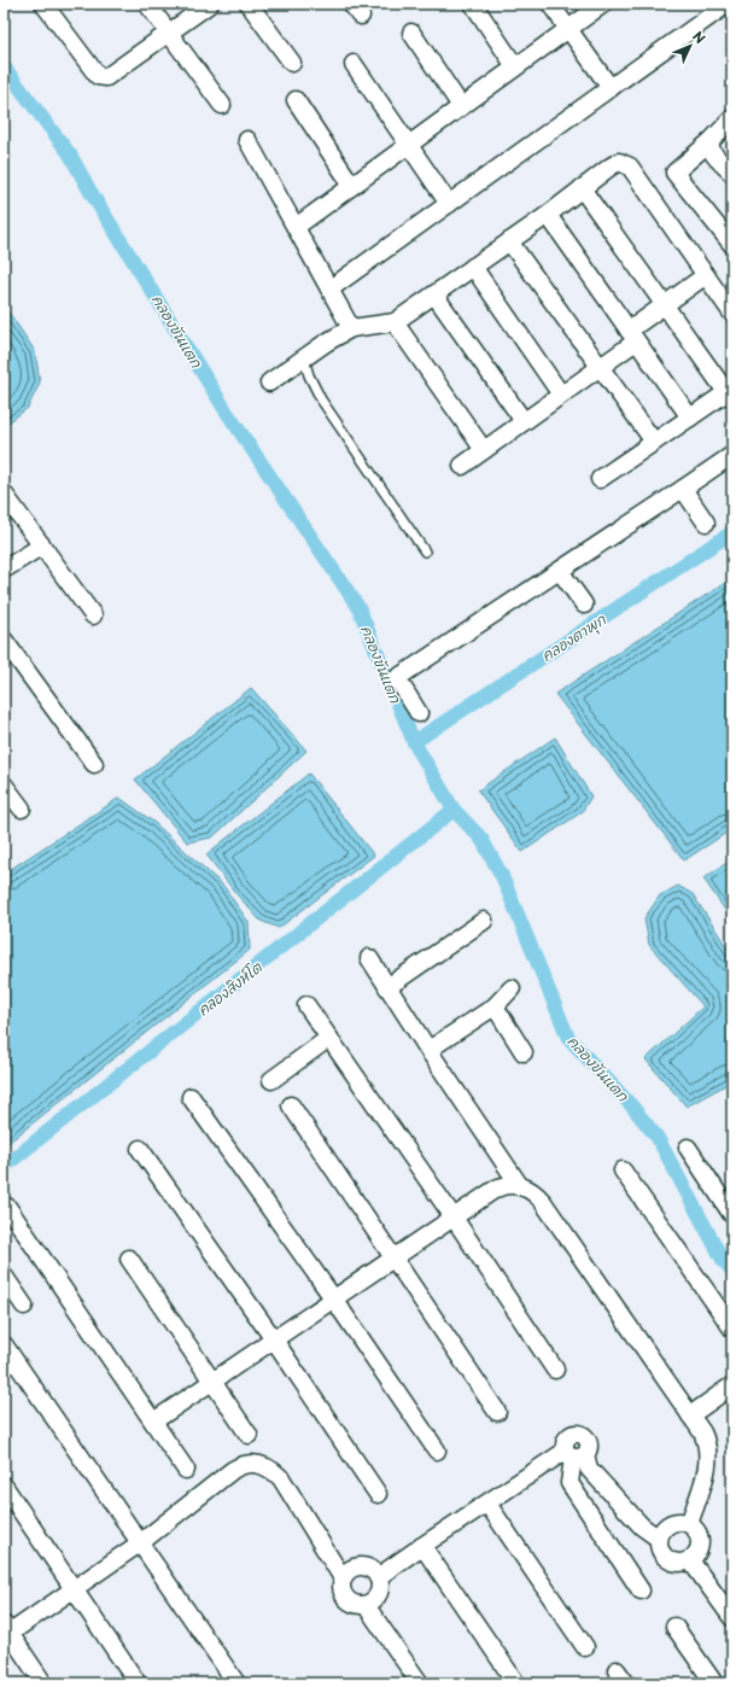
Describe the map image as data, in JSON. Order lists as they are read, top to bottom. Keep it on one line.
{"water":["คลองขันแตก","คลองตาพุก","คลองสิงห์โต"],"north":"top right"}
